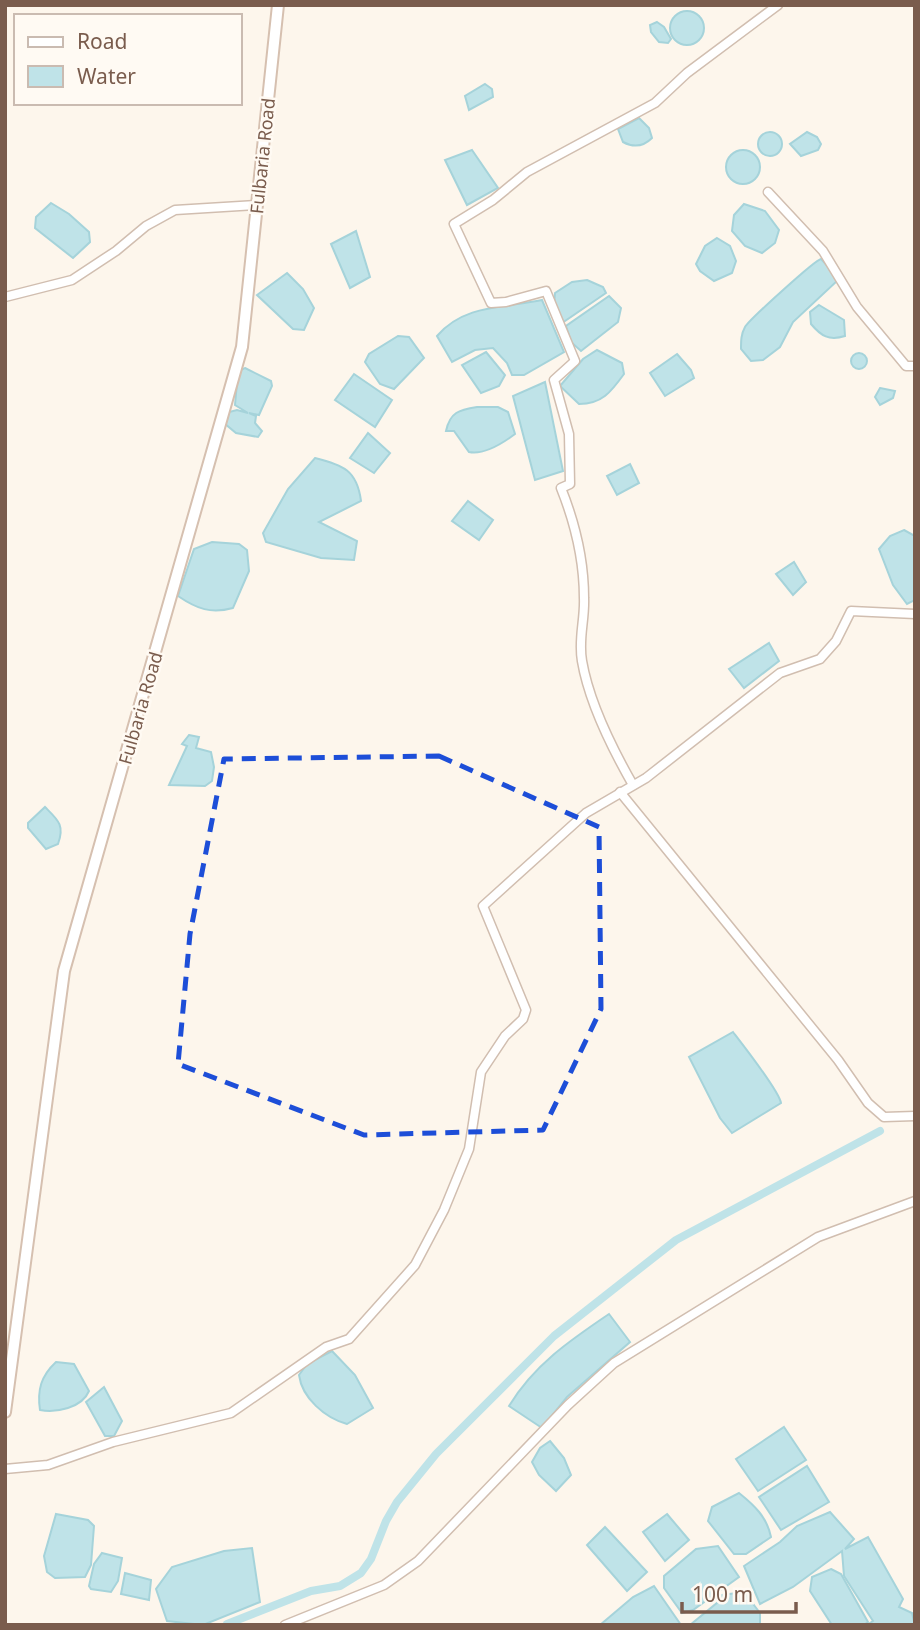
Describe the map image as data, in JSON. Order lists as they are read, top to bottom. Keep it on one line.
{"streets":{"main road":["Fulbaria Road"]},"legend":["Road","Water"],"scale_bar":"100 m"}
